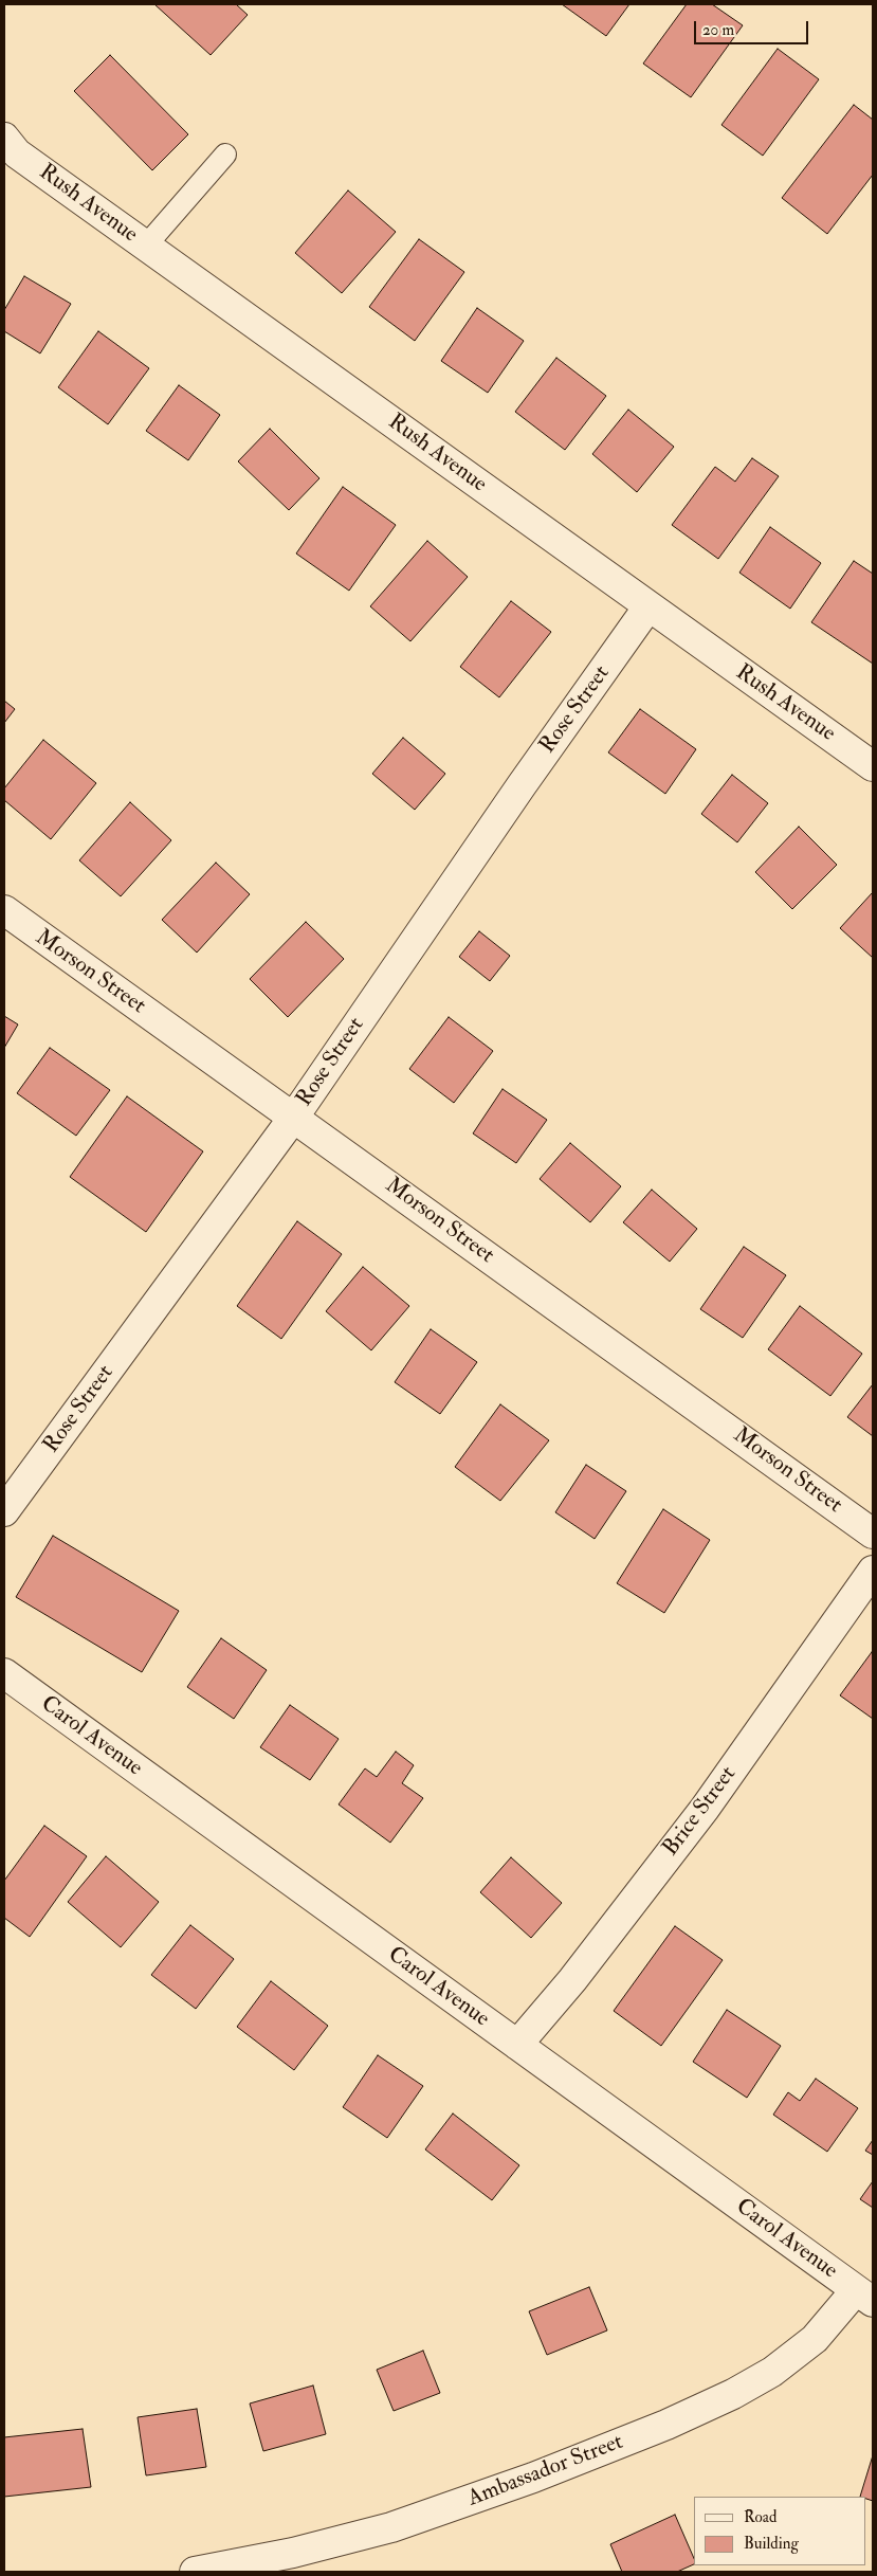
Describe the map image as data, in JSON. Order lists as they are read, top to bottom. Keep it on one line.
{"streets":{"street":["Rush Avenue","Rose Street","Morson Street","Carol Avenue","Brice Street","Ambassador Street"]},"crossings":[["Rush Avenue","Rose Street"],["Rose Street","Morson Street"],["Carol Avenue","Brice Street"],["Carol Avenue","Ambassador Street"]],"legend":["Road","Building"],"scale_bar":"20 m"}
